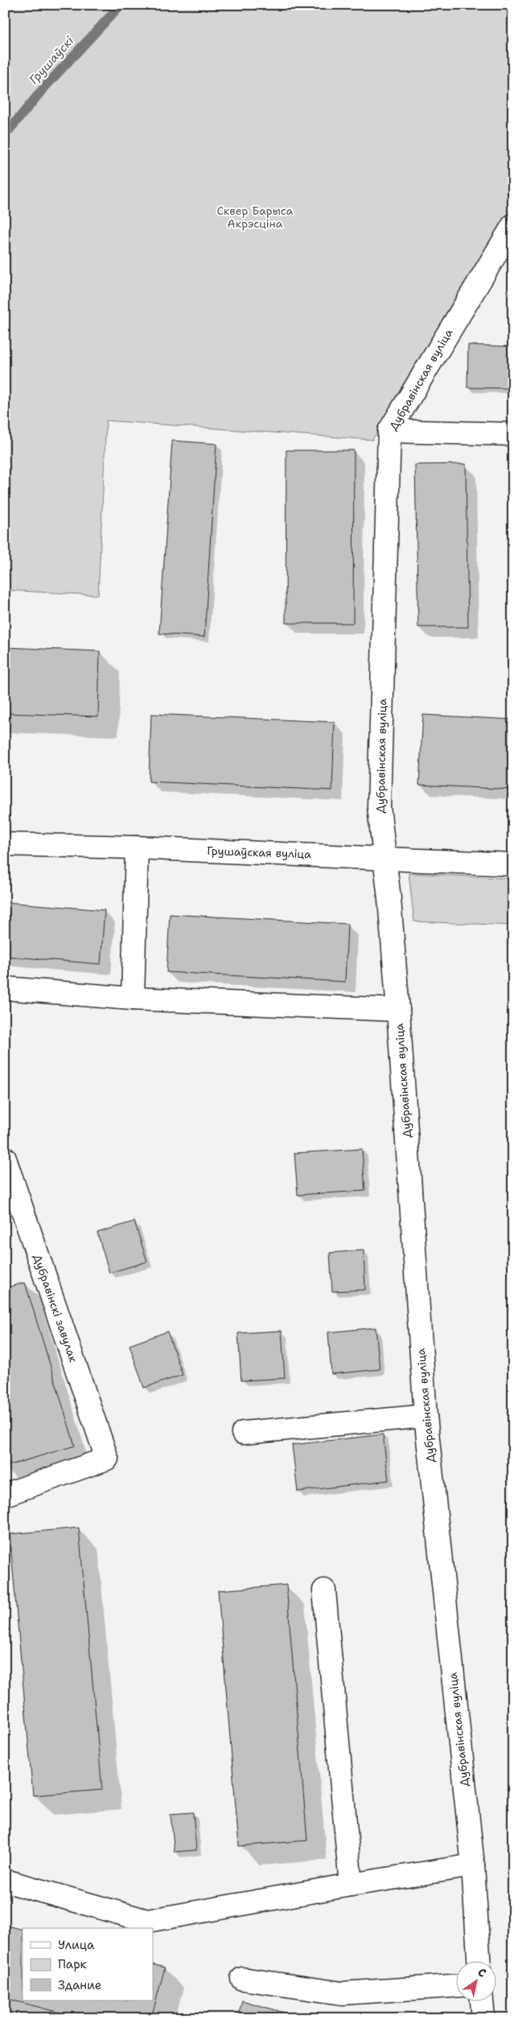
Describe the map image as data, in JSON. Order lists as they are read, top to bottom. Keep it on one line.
{"streets":{"street":["Дубравінская вуліца","Грушаўская вуліца","Дубравінскі завулак"]},"crossings":[["Дубравінская вуліца","Грушаўская вуліца"]],"water":["Грушаўскі"],"parks":["Сквер Барыса Акрэсціна"],"legend":["Улица","Парк","Здание"],"north":"top right"}
